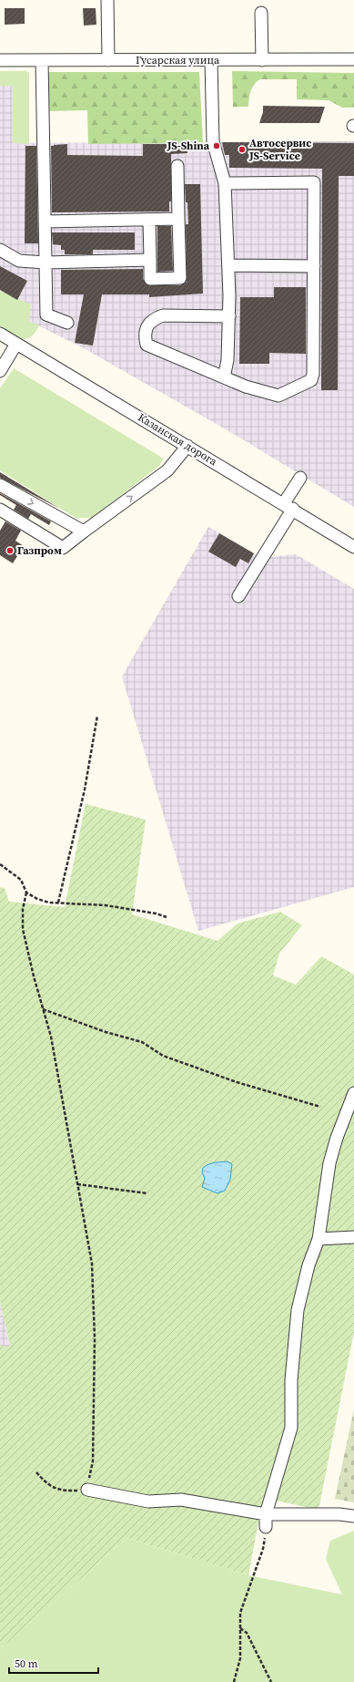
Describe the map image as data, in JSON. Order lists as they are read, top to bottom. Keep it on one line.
{"streets":{"street":["Гусарская улица","Казанская дорога"]},"places":["JS-Shina","Автосервис JS-Service","Газпром"],"scale_bar":"50 m"}
